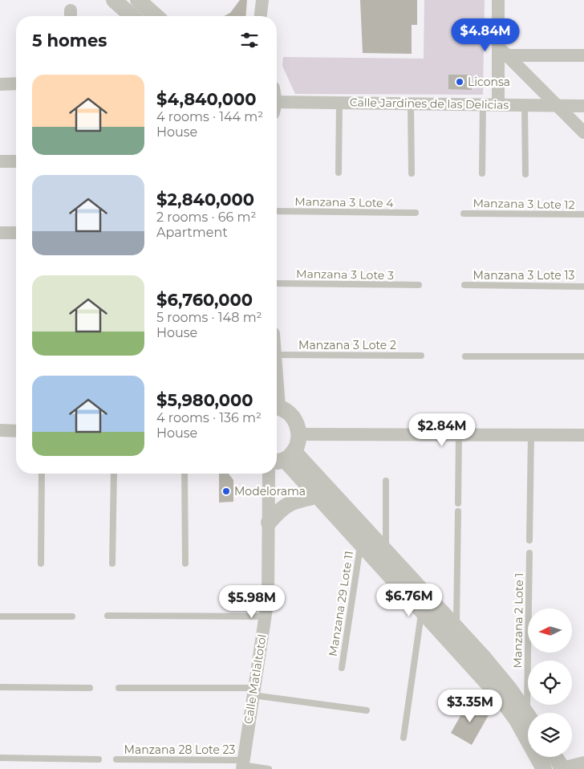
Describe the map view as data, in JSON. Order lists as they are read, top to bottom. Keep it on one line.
{"streets":{"street":["Calle Jardines de las Delicias","Calle Matlaltotol"],"lane":["Manzana 3 Lote 4","Manzana 3 Lote 12","Manzana 3 Lote 3","Manzana 3 Lote 13","Manzana 3 Lote 2","Manzana 29 Lote 11","Manzana 2 Lote 1","Manzana 28 Lote 23"]},"crossings":[["Calle Matlaltotol","Manzana 28 Lote 23"]],"places":["Liconsa","Modelorama"],"north":"left","page":{"heading":"5 homes","price":["$4.84M","$2.84M","$6.76M","$5.98M","$3.35M"],"list":[{"name":"$4,840,000","note":"4 rooms · 144 m² · House"},{"name":"$2,840,000","note":"2 rooms · 66 m² · Apartment"},{"name":"$6,760,000","note":"5 rooms · 148 m² · House"},{"name":"$5,980,000","note":"4 rooms · 136 m² · House"}]}}
